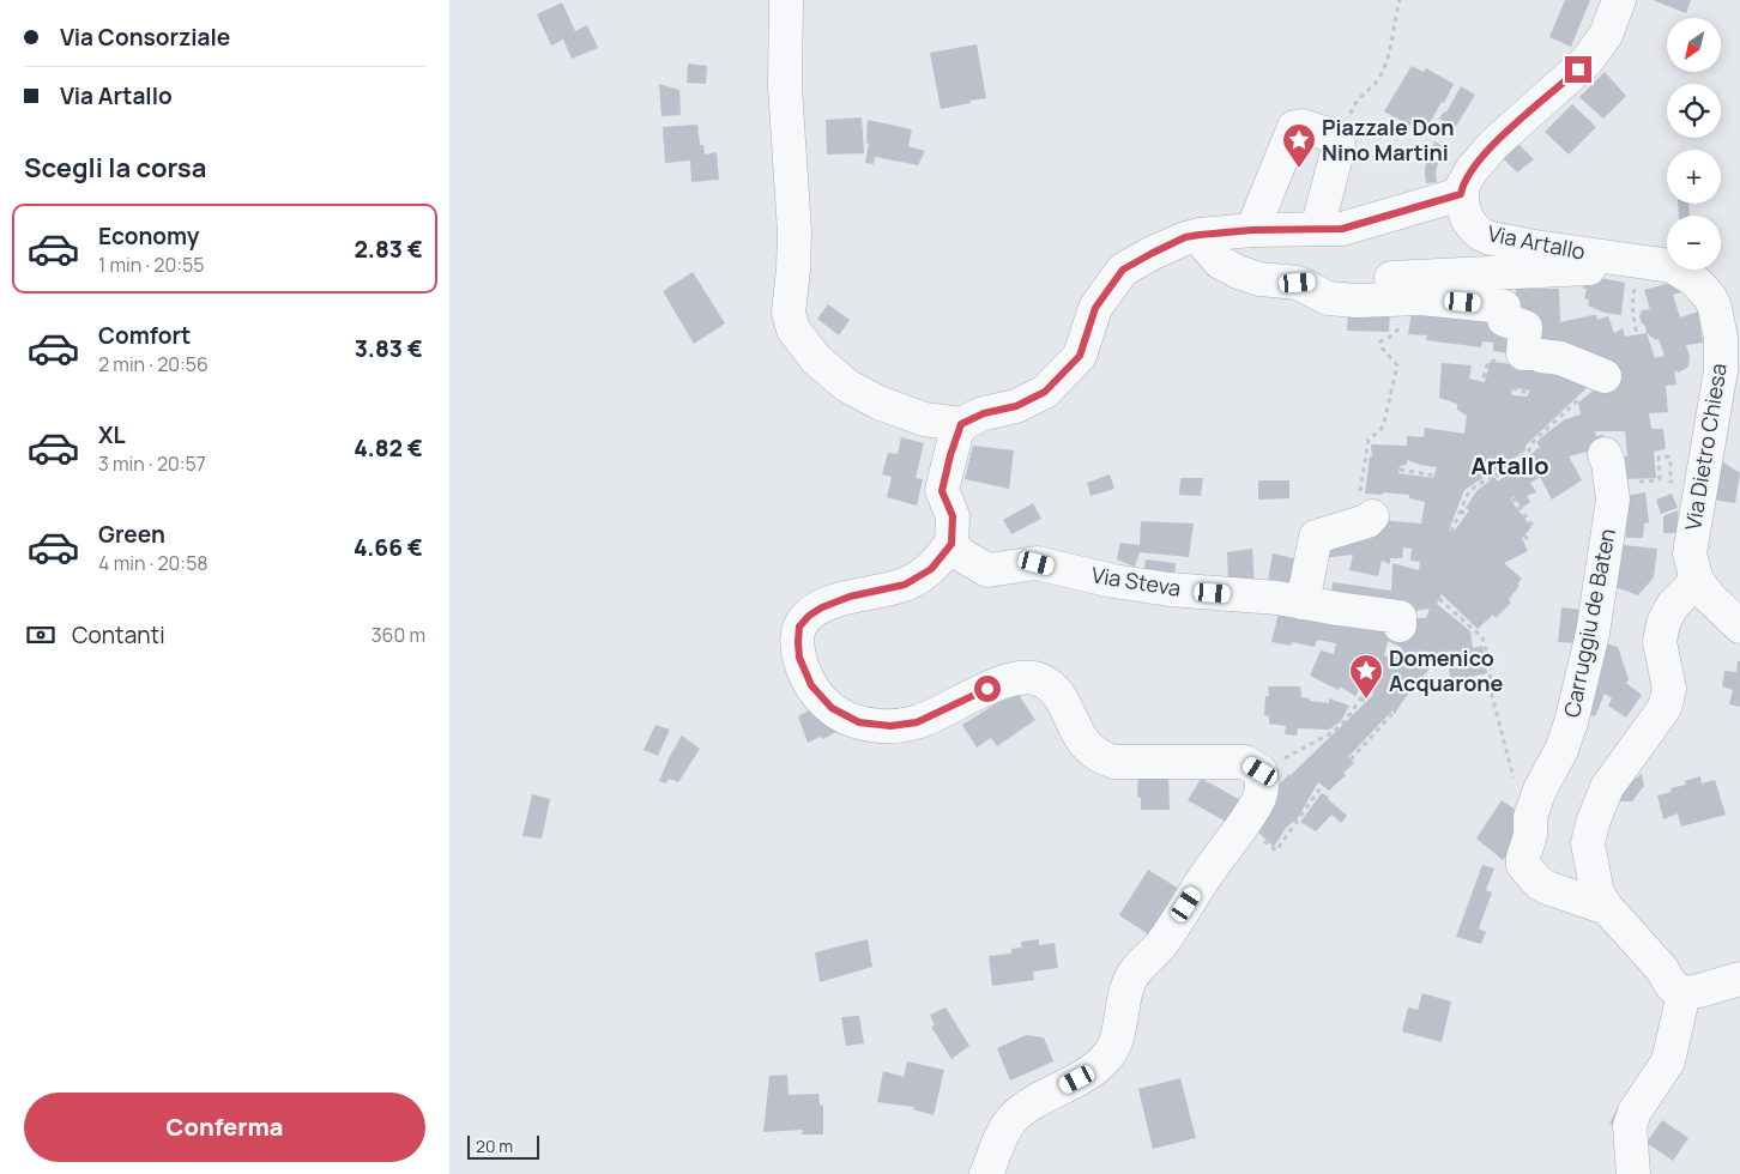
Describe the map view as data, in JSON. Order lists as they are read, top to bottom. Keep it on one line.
{"streets":{"street":["Via Artallo","Via Dietro Chiesa","Via Steva","Carruggiu de Baten"]},"crossings":[["Via Artallo","Via Dietro Chiesa"]],"districts":["Artallo"],"places":{"place":["Piazzale Don Nino Martini","Domenico Acquarone"]},"scale_bar":"20 m","north":"bottom left","page":{"banner":["Via Consorziale","Via Artallo"],"map_buttons":["+","−"],"heading":"Scegli la corsa","list":[{"name":"Economy","note":"1 min · 20:55","value":"2.83 €"},{"name":"Comfort","note":"2 min · 20:56","value":"3.83 €"},{"name":"XL","note":"3 min · 20:57","value":"4.82 €"},{"name":"Green","note":"4 min · 20:58","value":"4.66 €"}],"pay":["Contanti","360 m"],"buttons":"Conferma","scale":"20 m"}}
